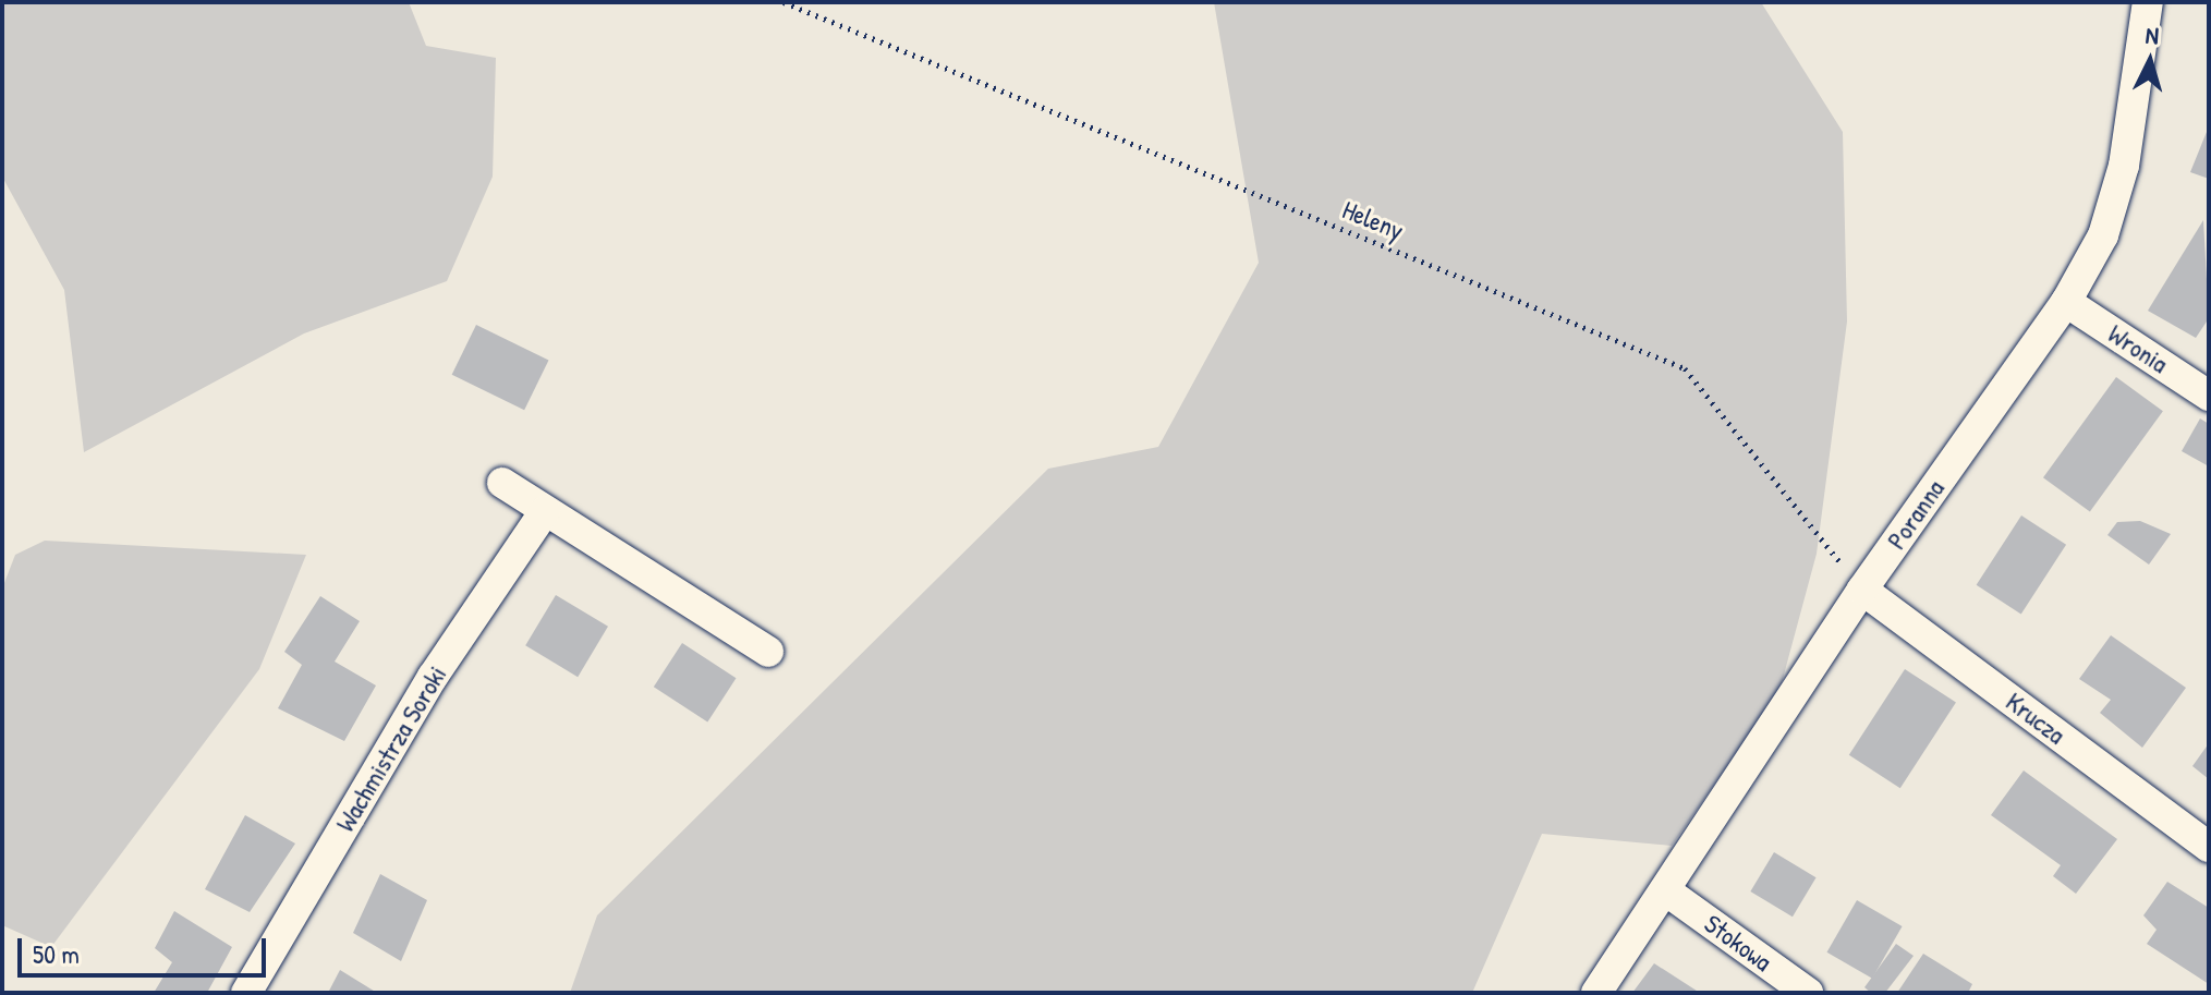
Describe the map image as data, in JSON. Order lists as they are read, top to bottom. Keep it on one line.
{"streets":{"street":["Wronia","Poranna","Krucza","Wachmistrza Soroki","Stokowa"],"path":["Heleny"]},"crossings":[["Heleny","Poranna"],["Heleny","Krucza"],["Wronia","Poranna"],["Poranna","Krucza"],["Poranna","Stokowa"]],"scale_bar":"50 m","north":"top"}
